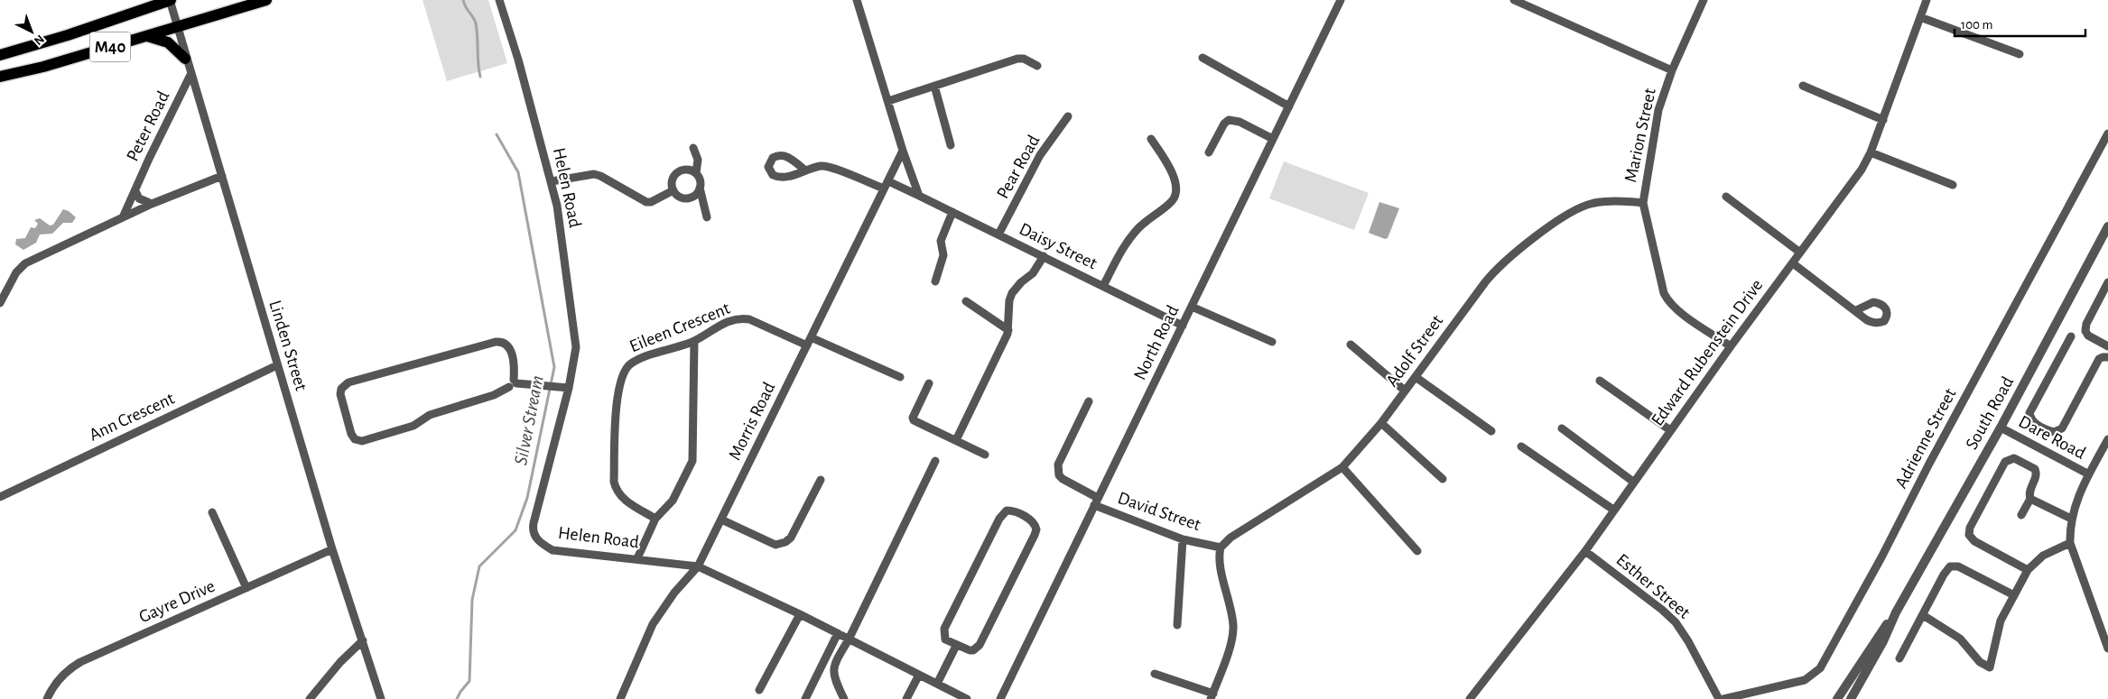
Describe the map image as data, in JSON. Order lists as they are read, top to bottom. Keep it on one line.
{"streets":{"main road":["M40"],"street":["Peter Road","Marion Street","Pear Road","Helen Road","Daisy Street","Eileen Crescent","North Road","Linden Street","Adolf Street","Edward Rubenstein Drive","South Road","Ann Crescent","Morris Road","Dare Road","Adrienne Street","David Street","Esther Street","Gayre Drive"]},"crossings":[["M40","Linden Street"],["Peter Road","Linden Street"],["Marion Street","Adolf Street"],["Pear Road","Daisy Street"],["Helen Road","Morris Road"],["Daisy Street","North Road"],["Daisy Street","Morris Road"],["Eileen Crescent","Morris Road"],["North Road","David Street"],["Linden Street","Ann Crescent"],["Linden Street","Gayre Drive"],["Adolf Street","David Street"],["Edward Rubenstein Drive","Esther Street"],["South Road","Dare Road"]],"water":["Silver Stream"],"scale_bar":"100 m","north":"bottom right"}
